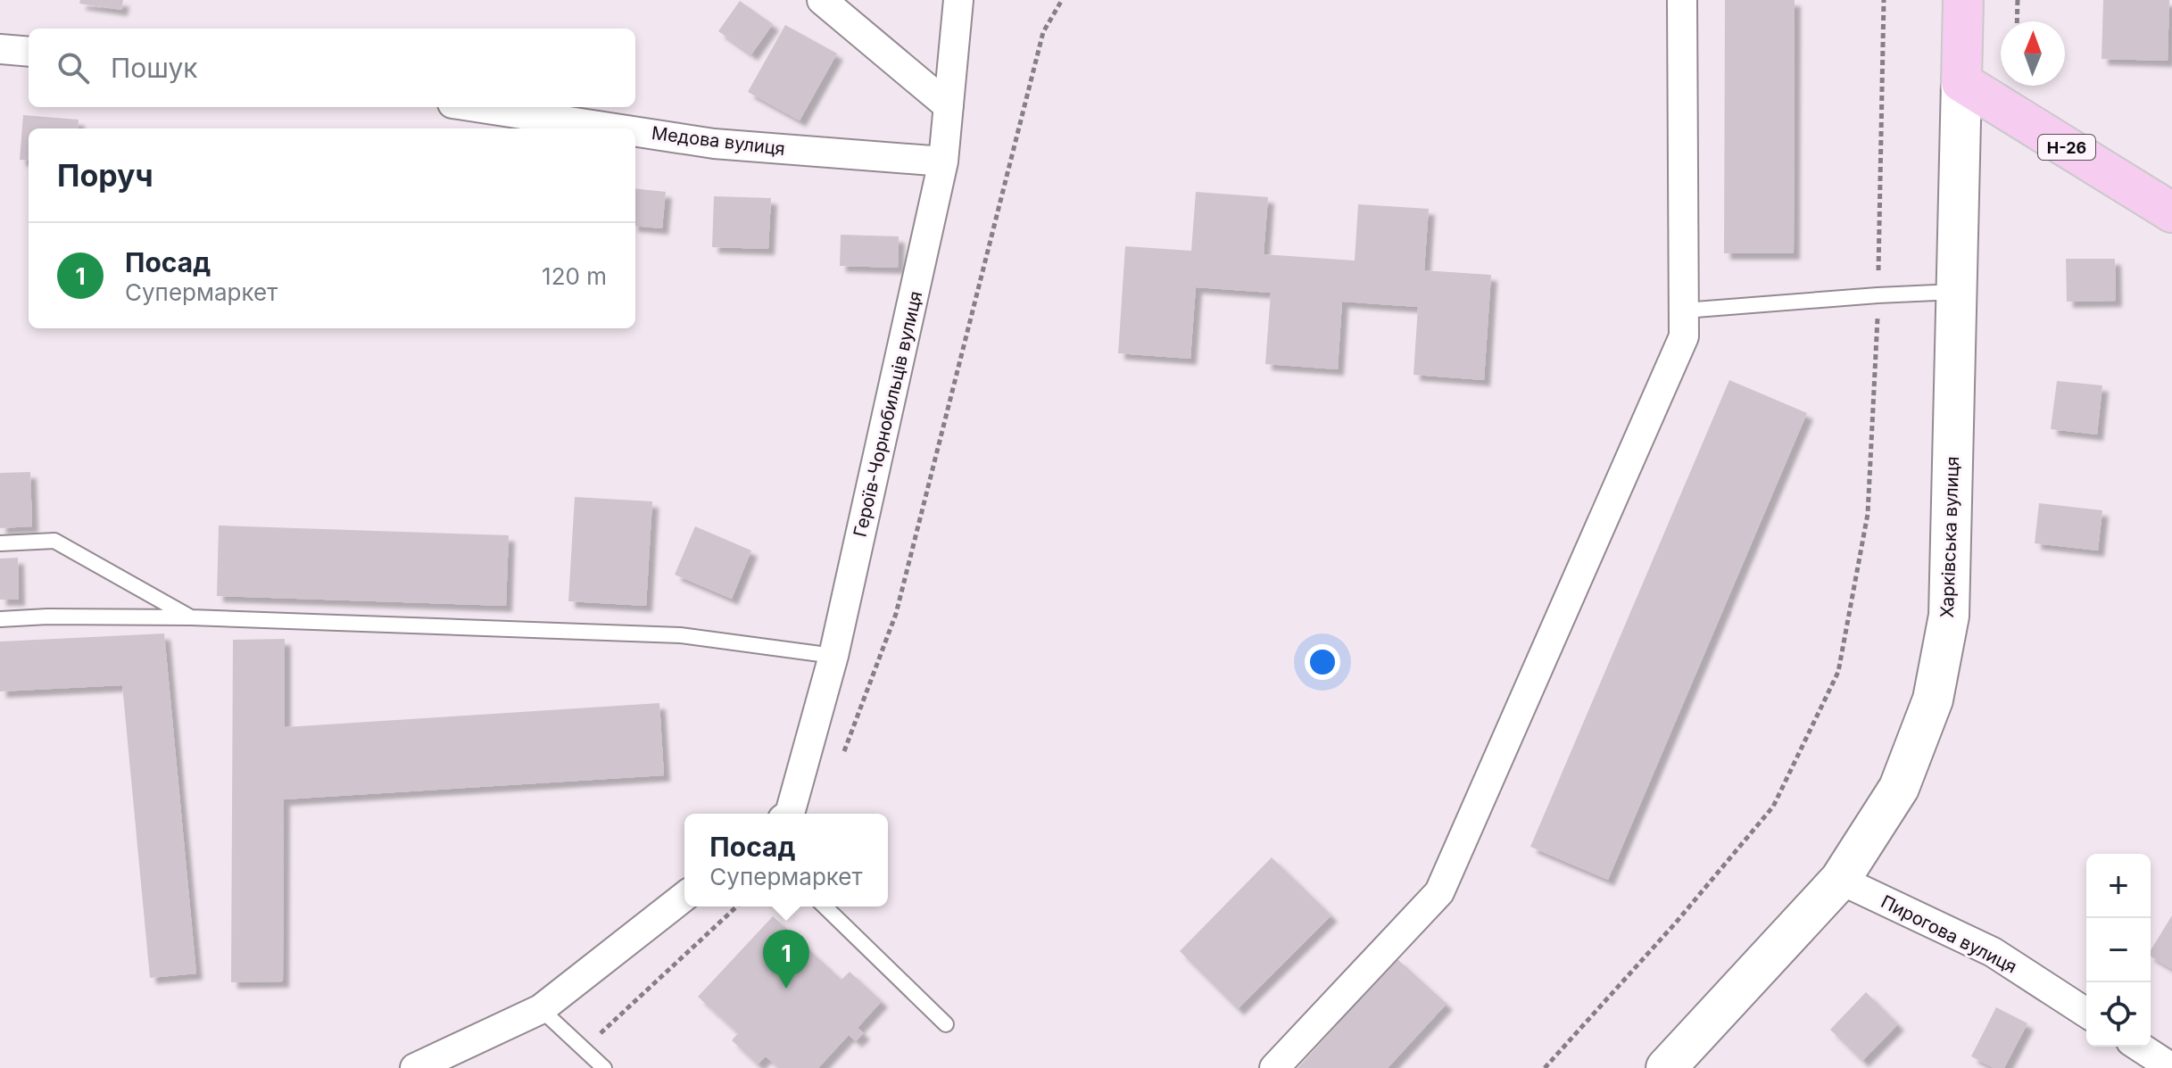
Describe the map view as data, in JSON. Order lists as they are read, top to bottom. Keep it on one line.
{"streets":{"main road":["Н-26","Харківська вулиця"],"street":["Медова вулиця","Героїв-Чорнобильців вулиця","Пирогова вулиця"]},"crossings":[["Медова вулиця","Героїв-Чорнобильців вулиця"],["Н-26","Харківська вулиця"],["Харківська вулиця","Пирогова вулиця"]],"north":"top","page":{"search":"Пошук","heading":"Поруч","list":[{"mark":"1","name":"Посад","note":"Супермаркет","value":"120 m"}],"popup":["Посад","Супермаркет"],"map_buttons":["+","−"],"pins":"1"}}
